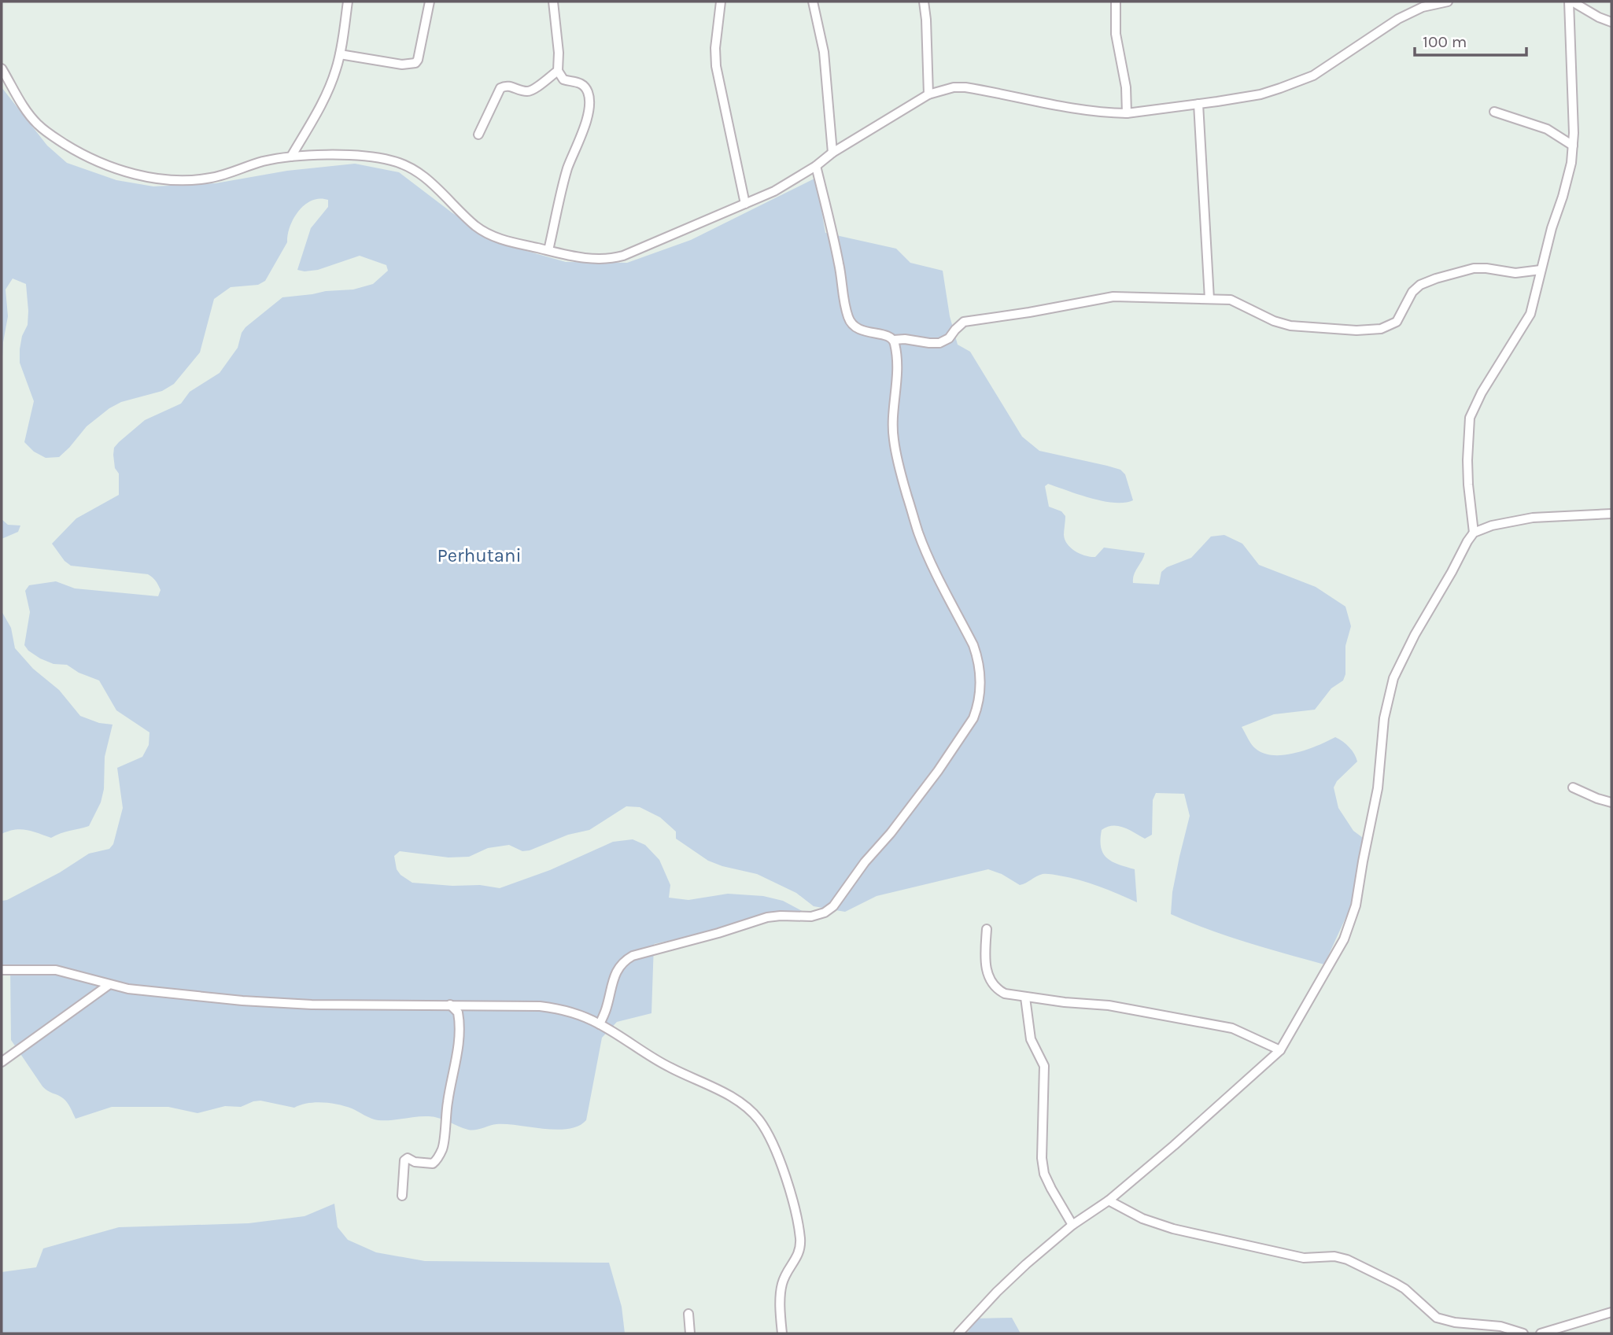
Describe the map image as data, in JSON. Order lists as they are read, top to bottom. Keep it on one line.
{"parks":["Perhutani"],"scale_bar":"100 m"}
